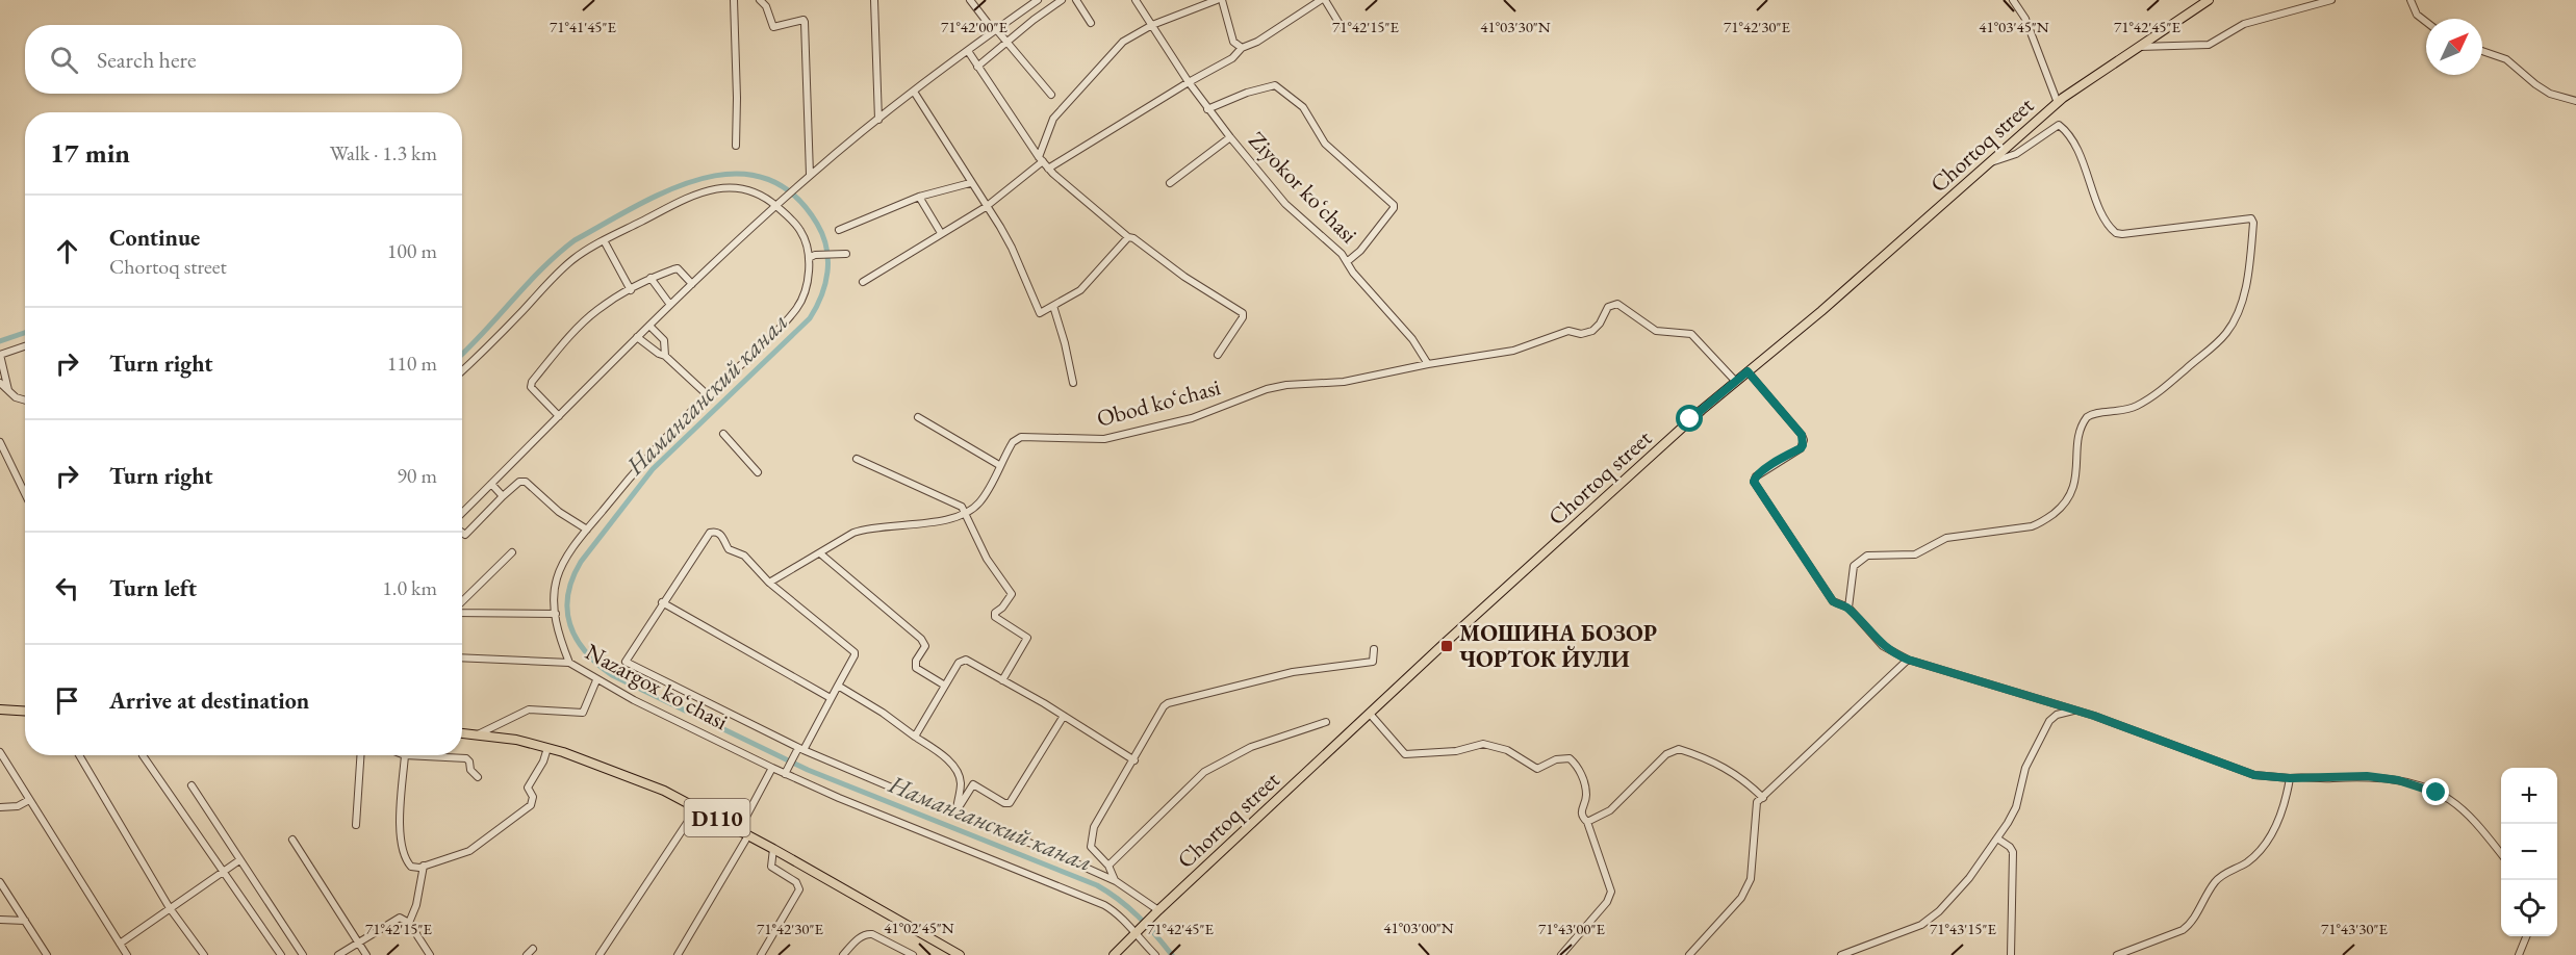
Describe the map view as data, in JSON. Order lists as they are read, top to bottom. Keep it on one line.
{"streets":{"main road":["Chortoq street","D110"],"street":["Ziyokor koʻchasi","Obod koʻchasi","Nazargox koʻchasi"]},"crossings":[["Chortoq street","Nazargox koʻchasi"],["Ziyokor koʻchasi","Obod koʻchasi"]],"water":["Наманганский канал"],"places":{"transit":["МОШИНА БОЗОР ЧОРТОК ЙУЛИ"]},"north":"top right","page":{"search":"Search here","heading":["17 min","Walk · 1.3 km"],"list":[["Continue","Chortoq street","100 m"],["Turn right","110 m"],["Turn right","90 m"],["Turn left","1.0 km"],"Arrive at destination"],"map_buttons":["+","−"]},"coordinates":["71°41'45\"E","71°42'00\"E","71°42'15\"E","71°42'30\"E","71°42'45\"E","41°03'30\"N","41°03'45\"N","41°02'45\"N","41°03'00\"N","71°43'00\"E","71°43'15\"E","71°43'30\"E"]}
